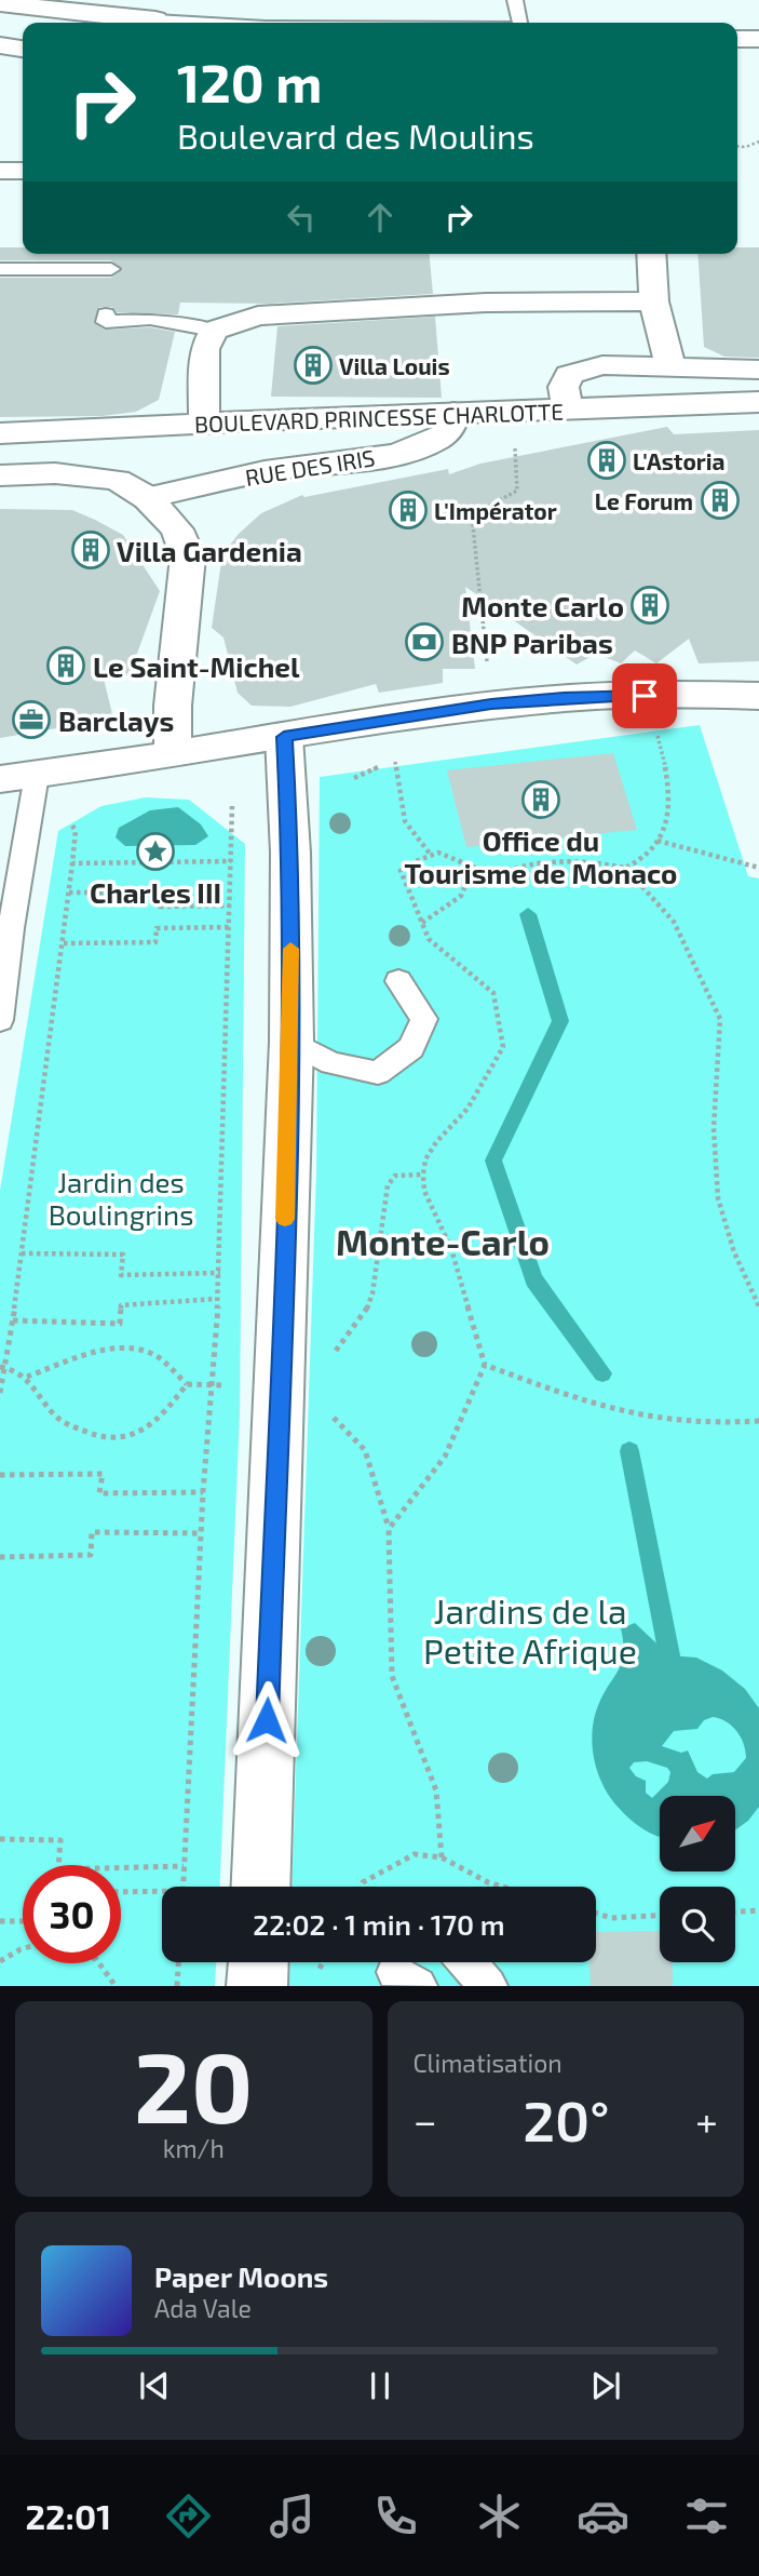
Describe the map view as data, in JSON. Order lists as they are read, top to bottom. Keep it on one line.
{"streets":{"main road":["BOULEVARD PRINCESSE CHARLOTTE","RUE DES IRIS"]},"crossings":[["BOULEVARD PRINCESSE CHARLOTTE","RUE DES IRIS"]],"districts":["Monte-Carlo"],"parks":["Jardin des Boulingrins","Jardins de la Petite Afrique"],"places":{"building":["Villa Louis","L'Astoria","Le Forum","L'Impérator","Villa Gardenia","Monte Carlo","Le Saint-Michel","Office du Tourisme de Monaco"],"bank":["BNP Paribas"],"office":["Barclays"],"place":["Charles III"]},"north":"top right","page":{"turn":["120 m","Boulevard des Moulins"],"limit":"30","trip":"22:02 · 1 min · 170 m","tile":[["20","km/h"],"Climatisation"],"heat":["−","20°","+"],"song":["Paper Moons","Ada Vale"],"tabs":"22:01"}}
